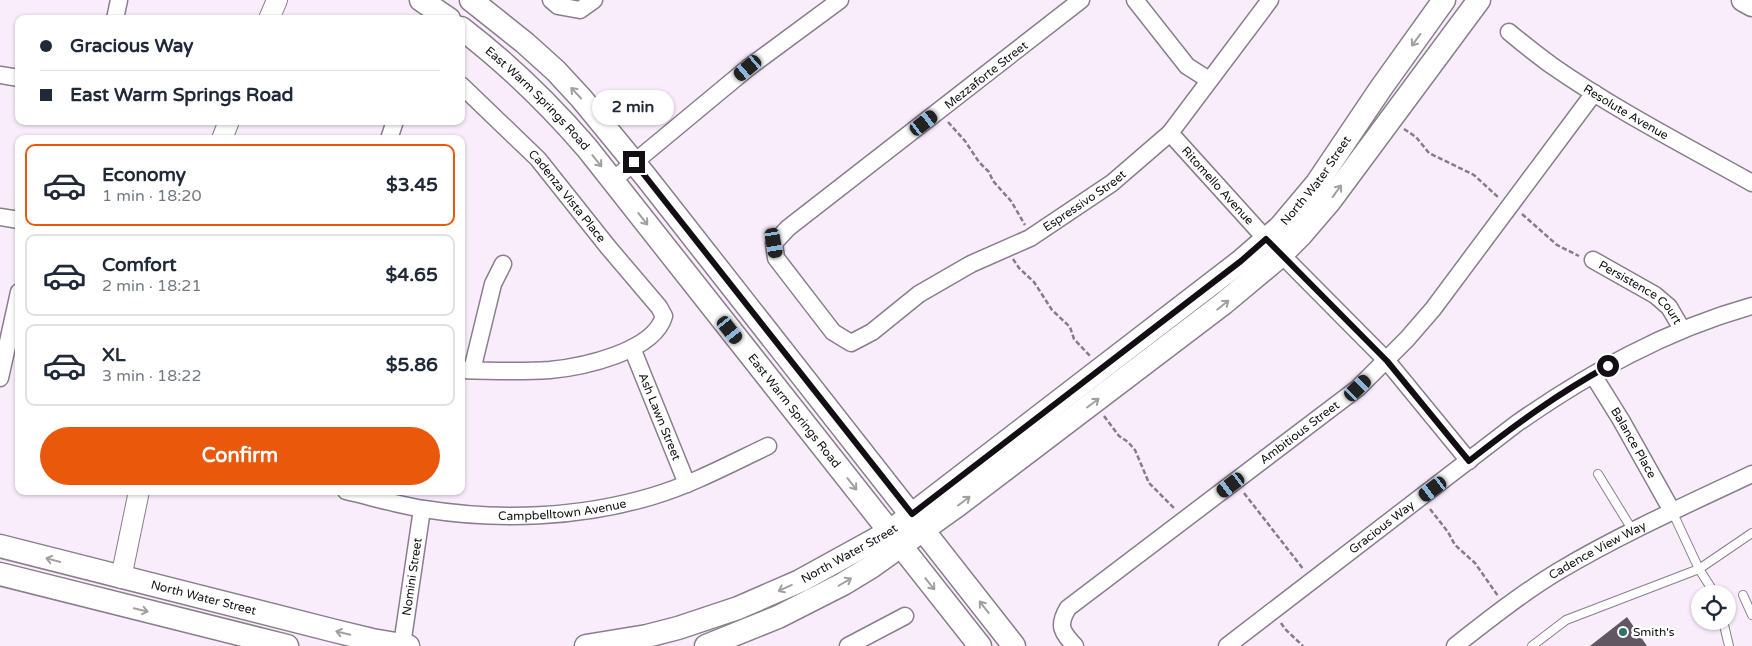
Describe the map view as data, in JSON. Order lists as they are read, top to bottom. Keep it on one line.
{"streets":{"main road":["East Warm Springs Road","North Water Street"],"street":["Mezzaforte Street","Resolute Avenue","Ritomello Avenue","Cadenza Vista Place","Espressivo Street","Persistence Court","Ash Lawn Street","Ambitious Street","Balance Place","Campbelltown Avenue","Gracious Way","Cadence View Way","Nomini Street"]},"crossings":[["Mezzaforte Street","Espressivo Street"],["East Warm Springs Road","North Water Street"],["Resolute Avenue","Ambitious Street"],["North Water Street","Ritomello Avenue"],["North Water Street","Nomini Street"],["Ritomello Avenue","Espressivo Street"],["Ritomello Avenue","Ambitious Street"],["Ritomello Avenue","Gracious Way"],["Cadenza Vista Place","Ash Lawn Street"],["Persistence Court","Gracious Way"],["Ash Lawn Street","Campbelltown Avenue"],["Balance Place","Gracious Way"],["Balance Place","Cadence View Way"],["Campbelltown Avenue","Nomini Street"]],"places":["Smith's"],"page":{"banner":["Gracious Way","East Warm Springs Road"],"bubble":"2 min","list":[{"name":"Economy","note":"1 min · 18:20","value":"$3.45"},{"name":"Comfort","note":"2 min · 18:21","value":"$4.65"},{"name":"XL","note":"3 min · 18:22","value":"$5.86"}],"buttons":"Confirm"}}
